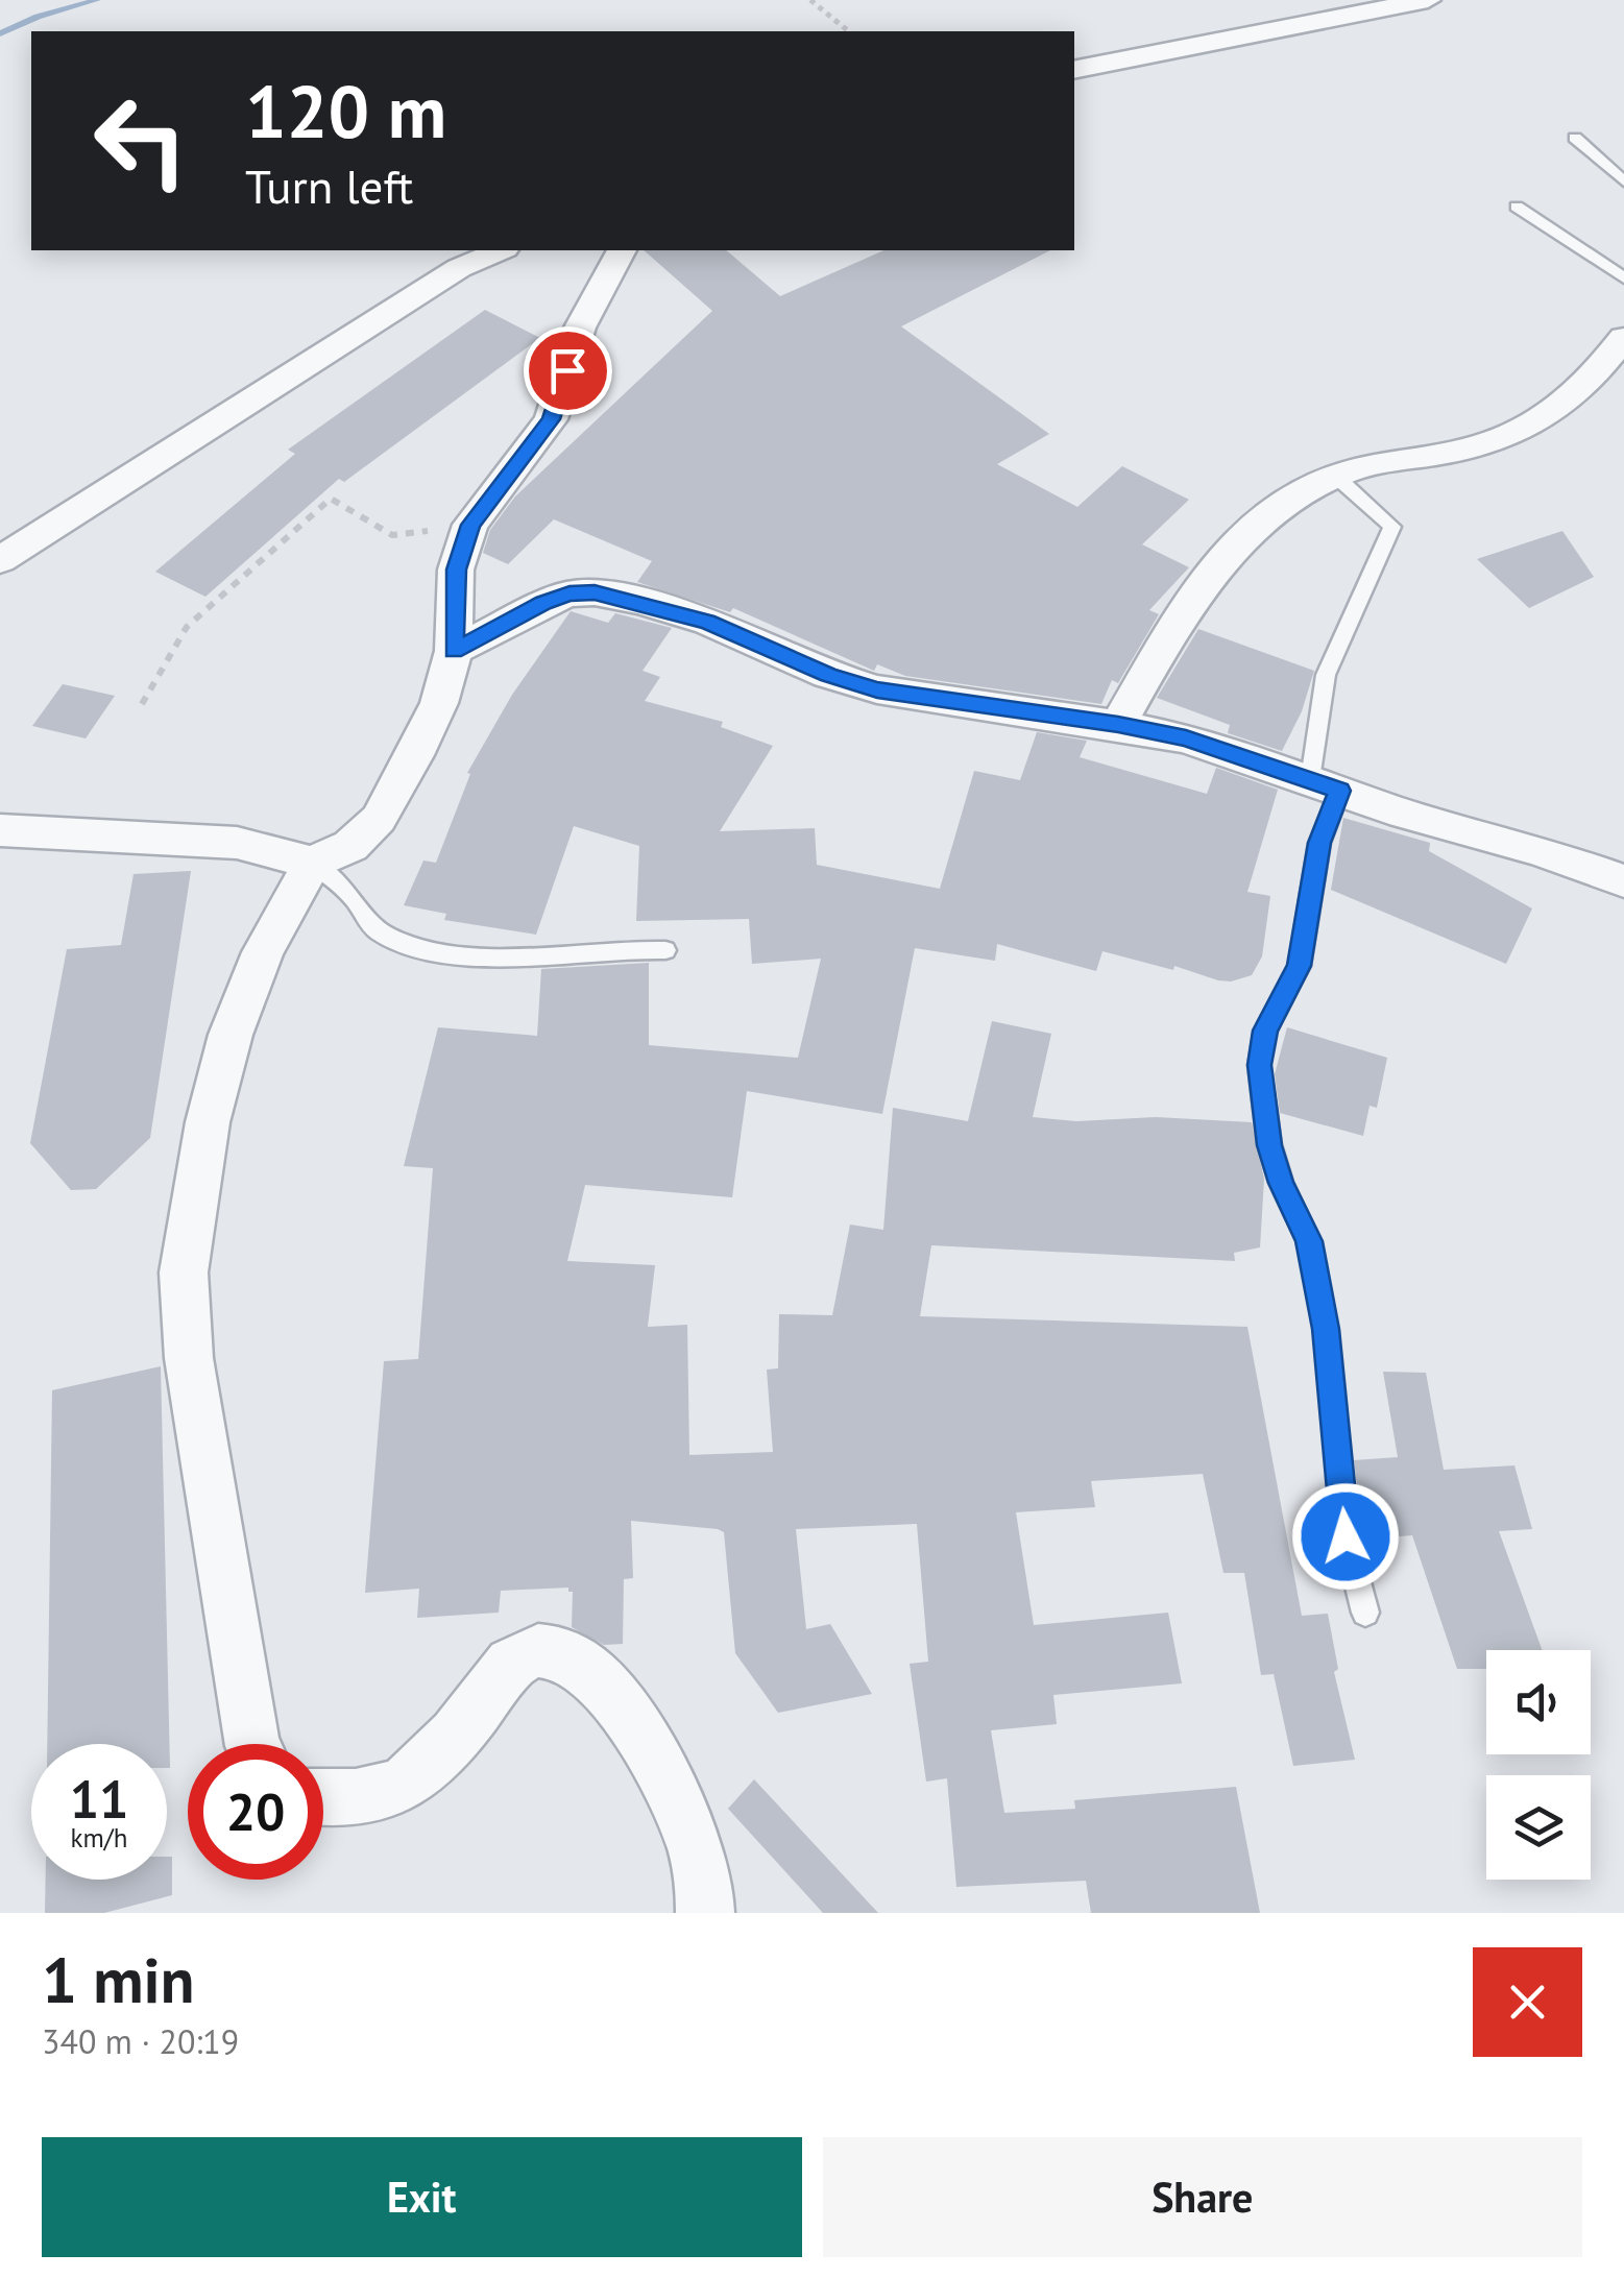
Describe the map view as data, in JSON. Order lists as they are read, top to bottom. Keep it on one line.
{"page":{"turn":["120 m","Turn left"],"speed":"11 km/h","limit":"20","heading":["1 min","340 m · 20:19"],"buttons":["Exit","Share"]}}
